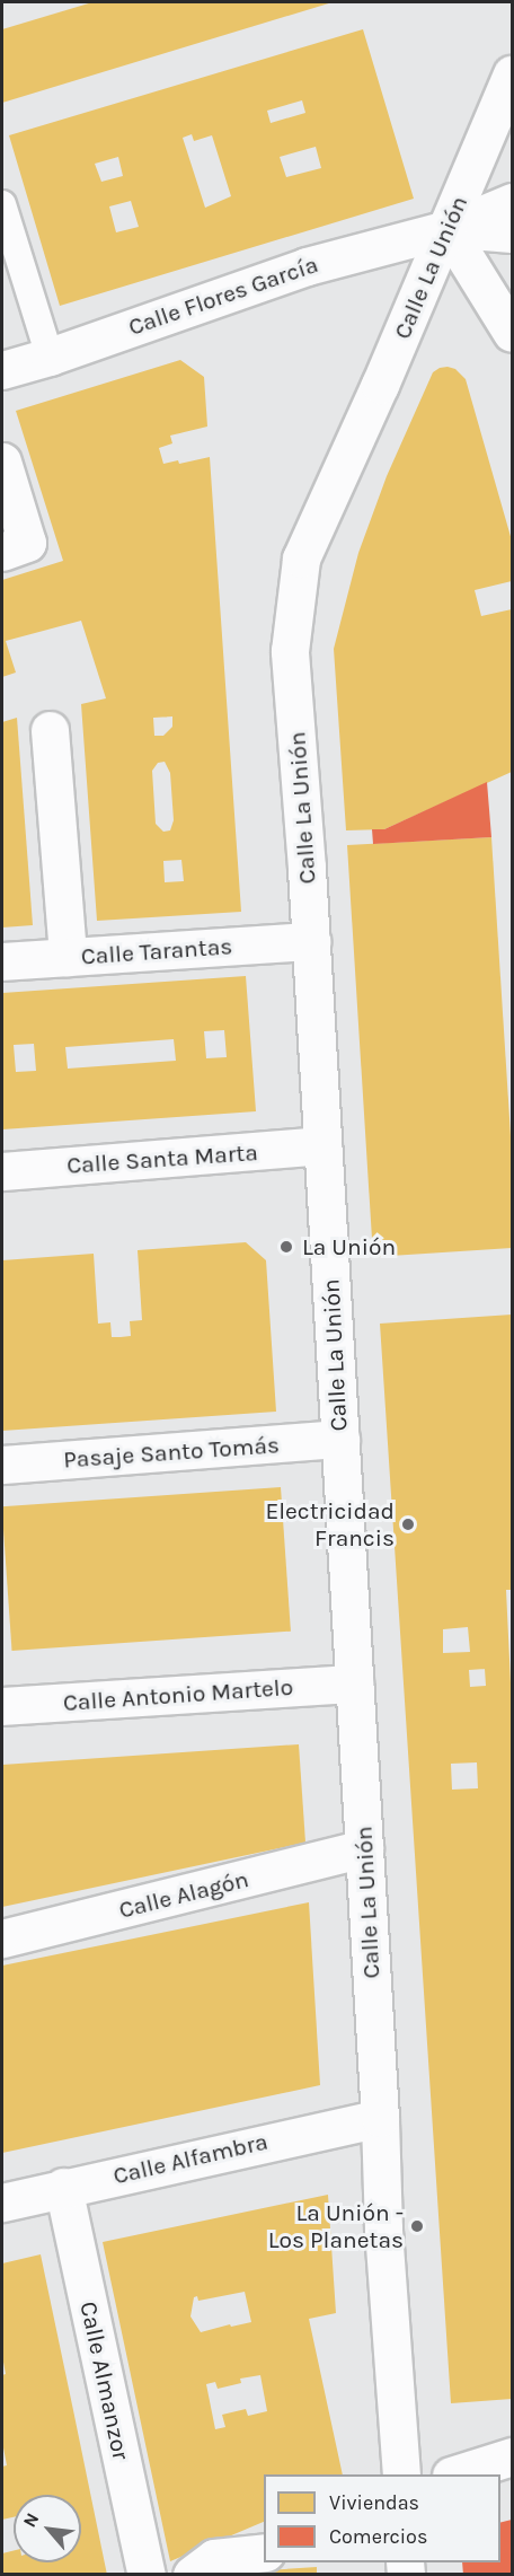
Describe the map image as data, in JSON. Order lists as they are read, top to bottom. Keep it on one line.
{"streets":{"street":["Calle La Unión","Calle Flores García","Calle Tarantas","Calle Santa Marta","Pasaje Santo Tomás","Calle Antonio Martelo","Calle Alagón","Calle Alfambra","Calle Almanzor"]},"crossings":[["Calle La Unión","Calle Flores García"],["Calle La Unión","Calle Tarantas"],["Calle La Unión","Calle Santa Marta"],["Calle La Unión","Pasaje Santo Tomás"],["Calle La Unión","Calle Antonio Martelo"],["Calle La Unión","Calle Alagón"],["Calle La Unión","Calle Alfambra"],["Calle Alfambra","Calle Almanzor"]],"places":["La Unión","Electricidad Francis","La Unión - Los Planetas"],"legend":["Viviendas","Comercios"],"north":"top left"}
